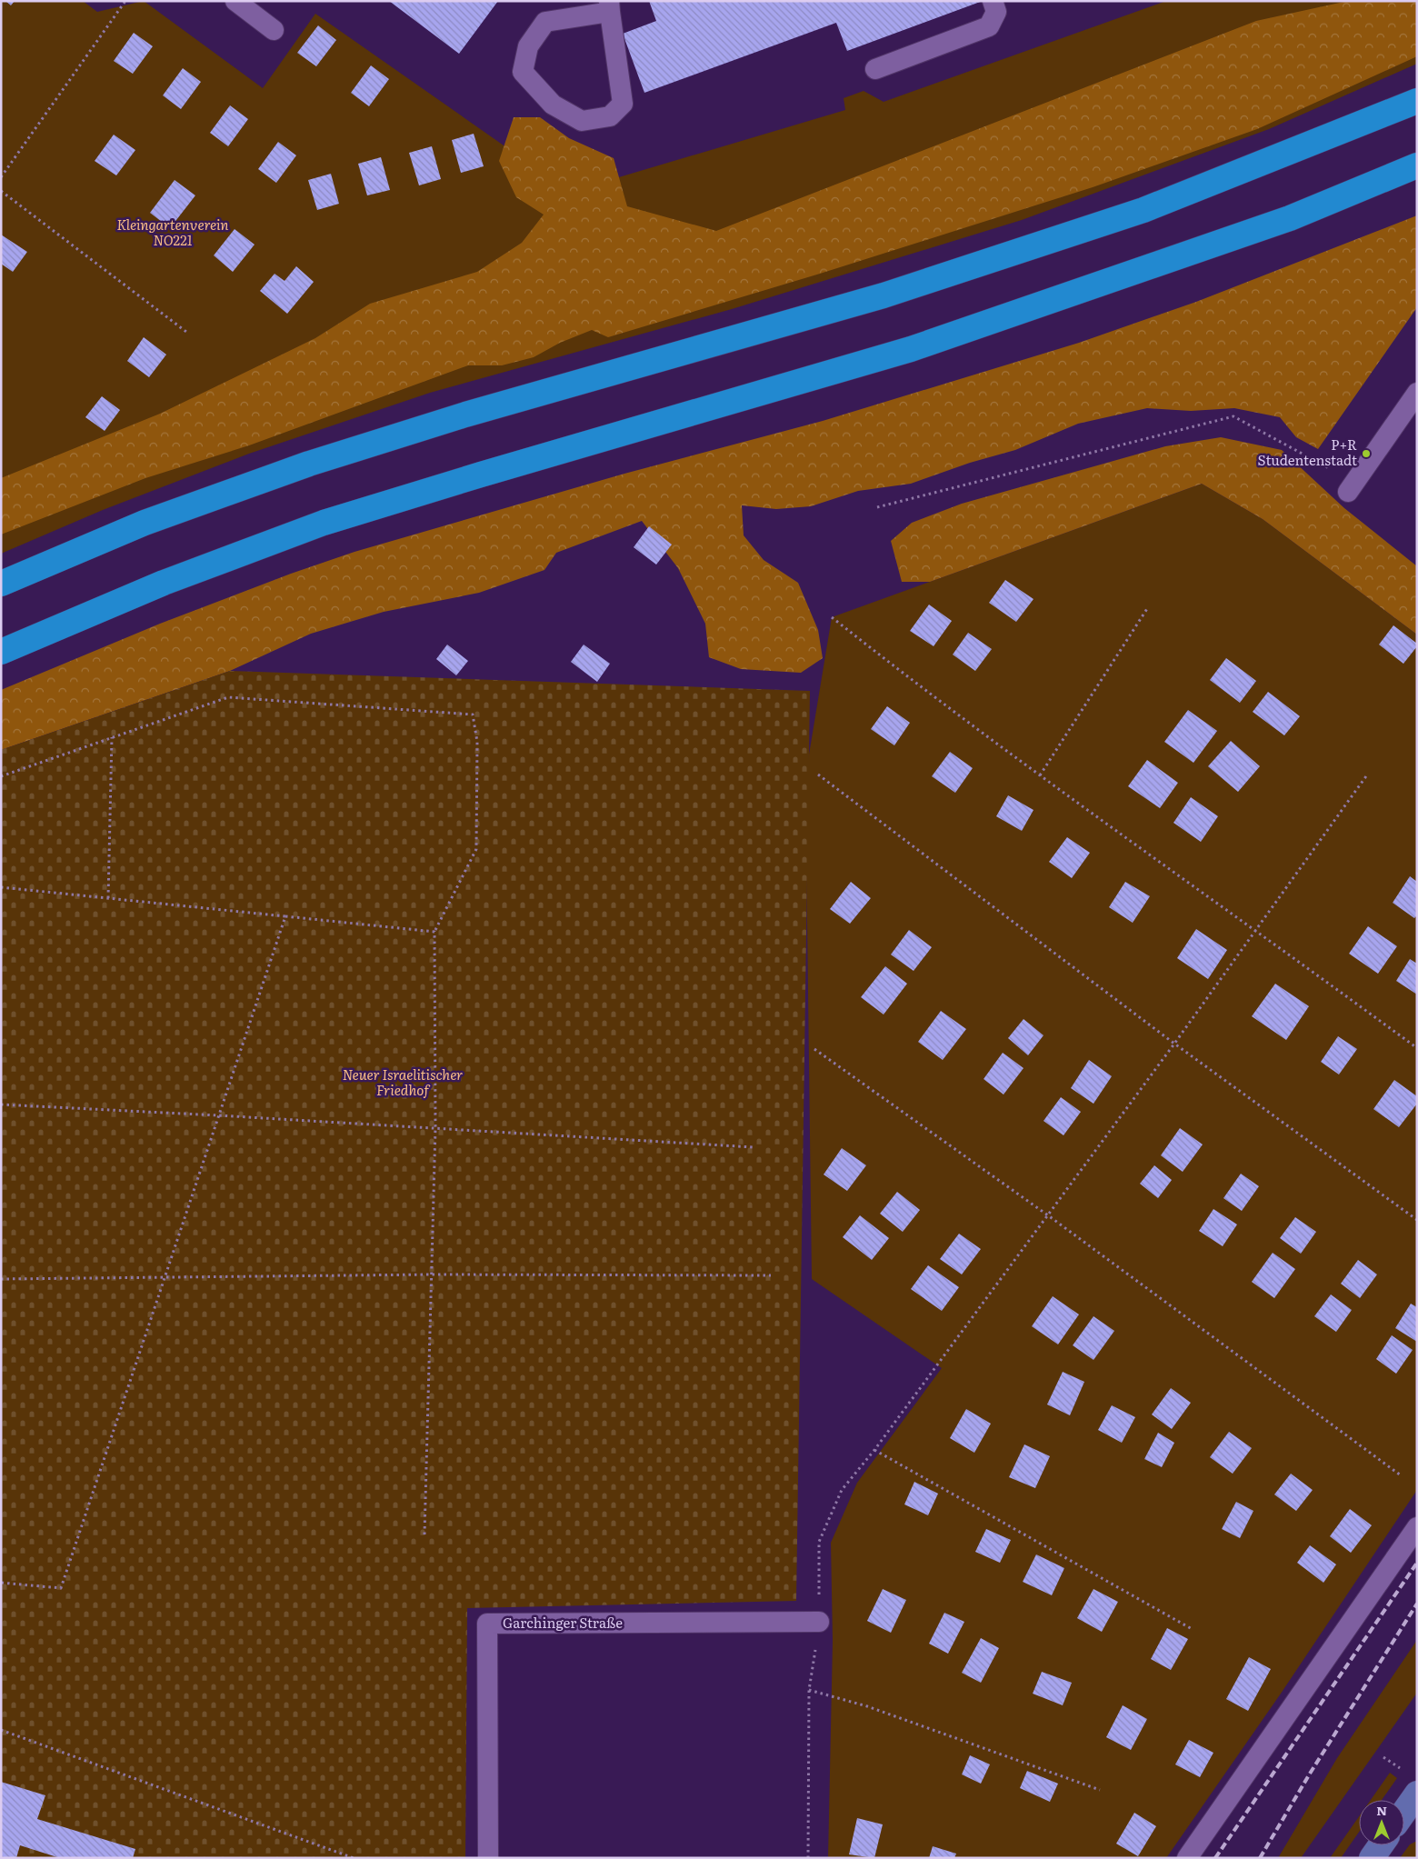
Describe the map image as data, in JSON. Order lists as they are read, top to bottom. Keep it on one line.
{"streets":{"lane":["Garchinger Straße"]},"parks":["Kleingartenverein NO221","Neuer Israelitischer Friedhof"],"places":["P+R Studentenstadt"],"north":"top"}
